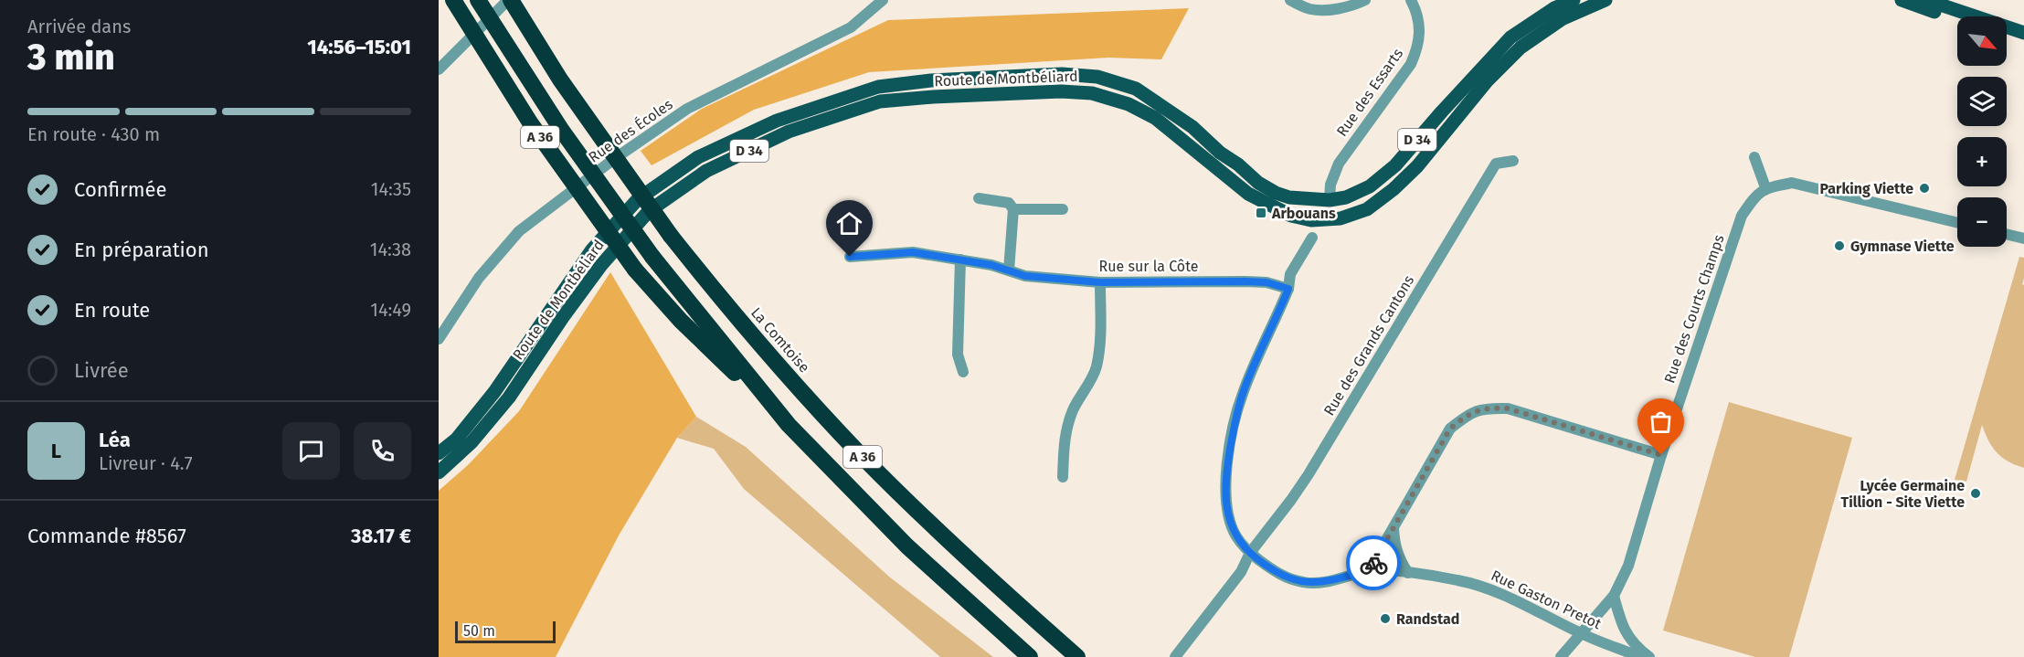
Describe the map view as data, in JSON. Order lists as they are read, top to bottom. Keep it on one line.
{"streets":{"highway":["A 36","La Comtoise"],"main road":["Route de Montbéliard","D 34"],"street":["Rue des Essarts","Rue des Écoles","Rue sur la Côte","Rue des Courts Champs","Rue des Grands Cantons","Rue Gaston Pretot"]},"crossings":[["Route de Montbéliard","Rue des Essarts"],["Rue des Courts Champs","Rue Gaston Pretot"],["Rue des Grands Cantons","Rue Gaston Pretot"]],"places":{"other":["Parking Viette","Gymnase Viette","Lycée Germaine Tillion - Site Viette","Randstad"],"transit":["Arbouans"]},"scale_bar":"50 m","north":"bottom right","page":{"heading":["3 min","Arrivée dans","14:56–15:01"],"panel":["Léa","Livreur · 4.7","Commande #8567","38.17 €"],"map_buttons":["+","−"],"bar":"En route · 430 m","list":[["Confirmée","14:35"],["En préparation","14:38"],["En route","14:49"],"Livrée"],"round":"L","scale":"50 m"}}
